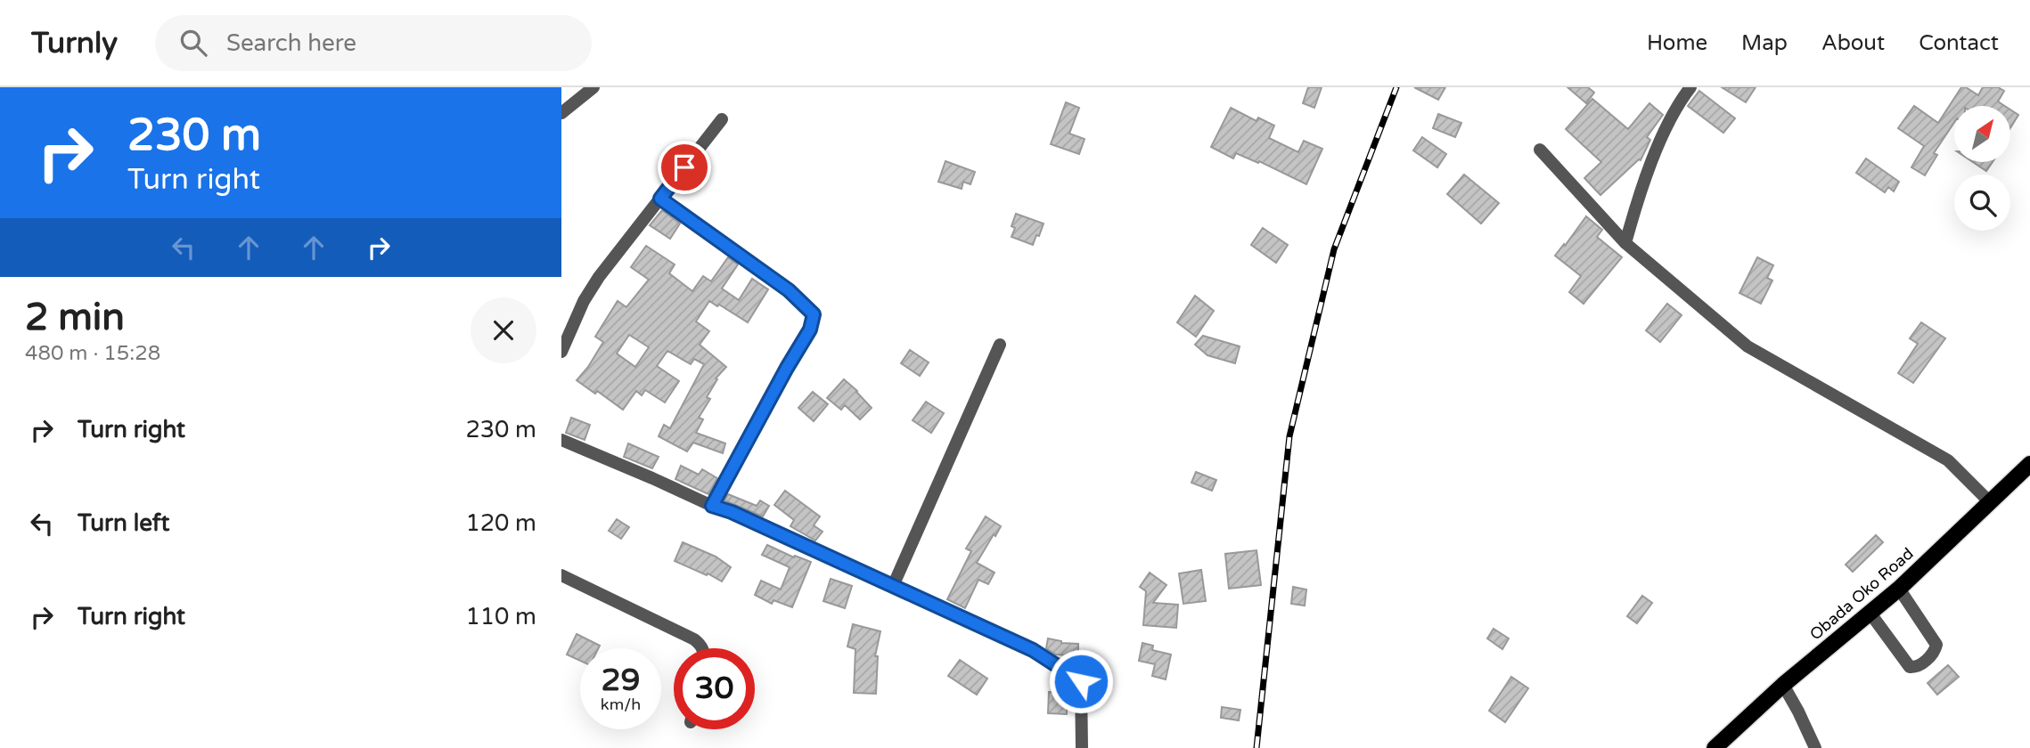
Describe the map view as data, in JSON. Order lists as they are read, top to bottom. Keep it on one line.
{"streets":{"main road":["Obada Oko Road"]},"north":"top right","page":{"header":"Turnly","search":"Search here","nav":["Home","Map","About","Contact"],"turn":["230 m","Turn right"],"heading":["2 min","480 m · 15:28"],"list":[{"name":"Turn right","value":"230 m"},{"name":"Turn left","value":"120 m"},{"name":"Turn right","value":"110 m"}],"speed":"29 km/h","limit":"30"}}
